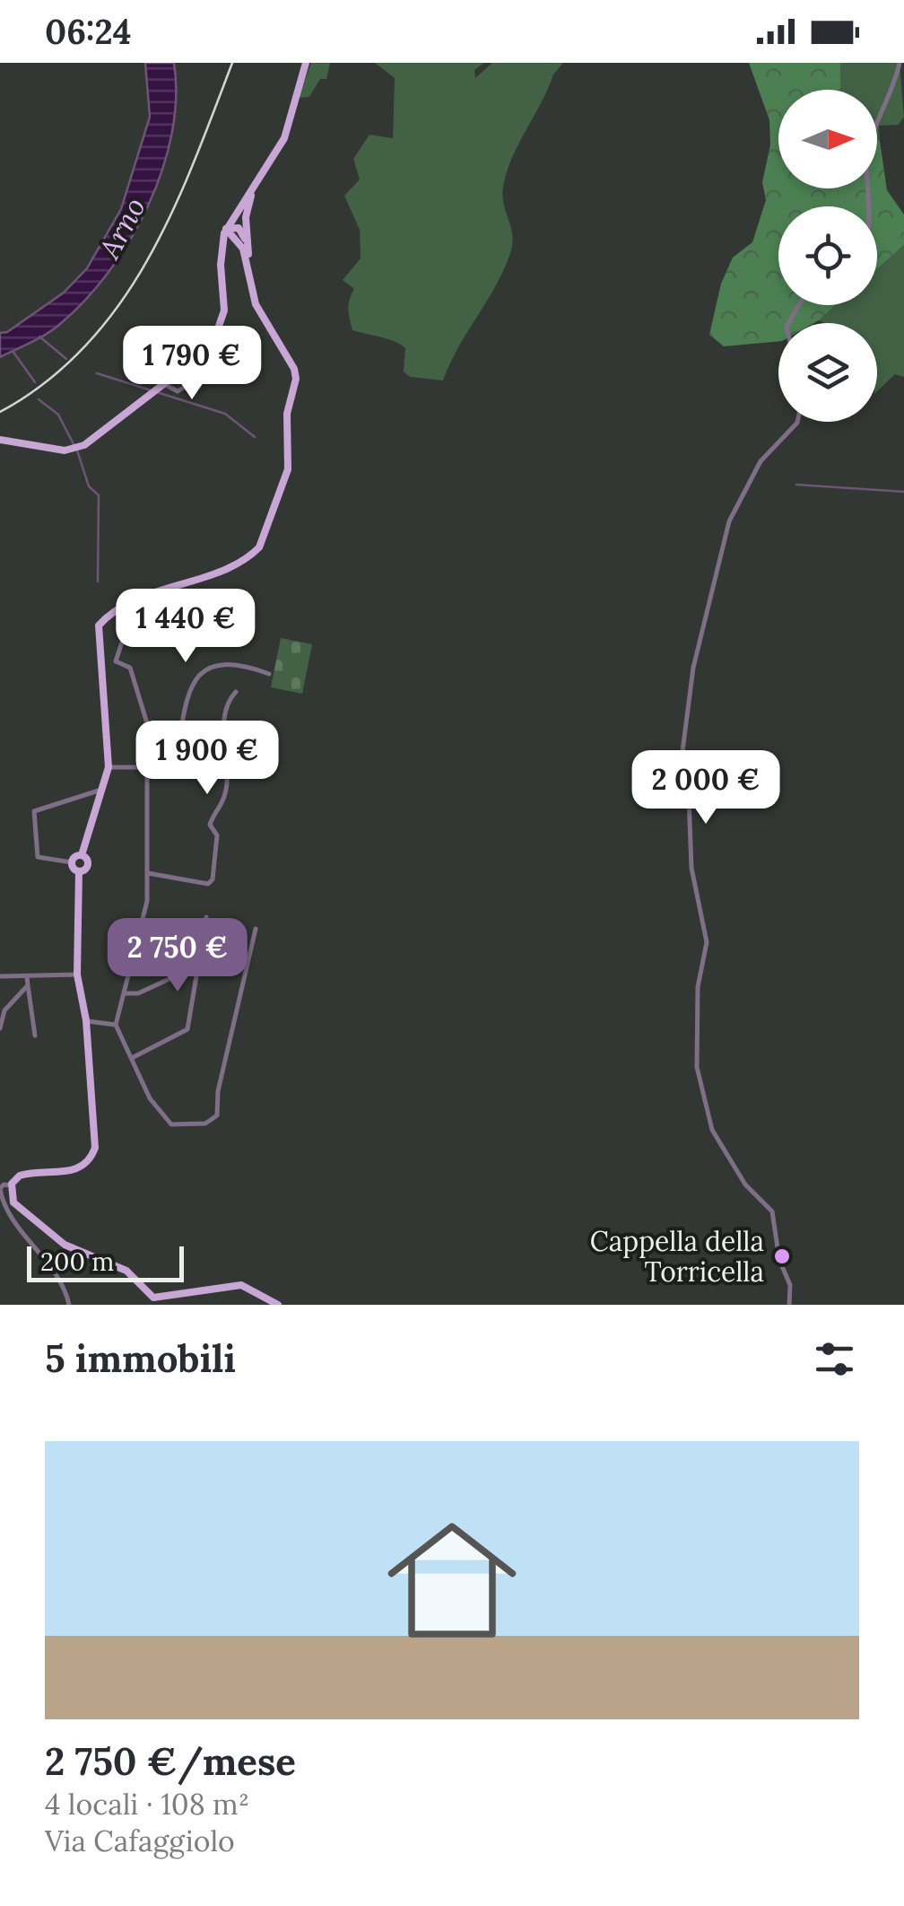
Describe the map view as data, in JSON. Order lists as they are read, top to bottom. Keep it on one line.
{"water":["Arno"],"places":["Cappella della Torricella"],"scale_bar":"200 m","north":"right","page":{"status":"06:24","price":["1 790 €","1 440 €","1 900 €","2 000 €","2 750 €"],"scale":"200 m","heading":"5 immobili","list":[{"name":"2 750 €/mese","note":"4 locali · 108 m² · Via Cafaggiolo"}]}}
